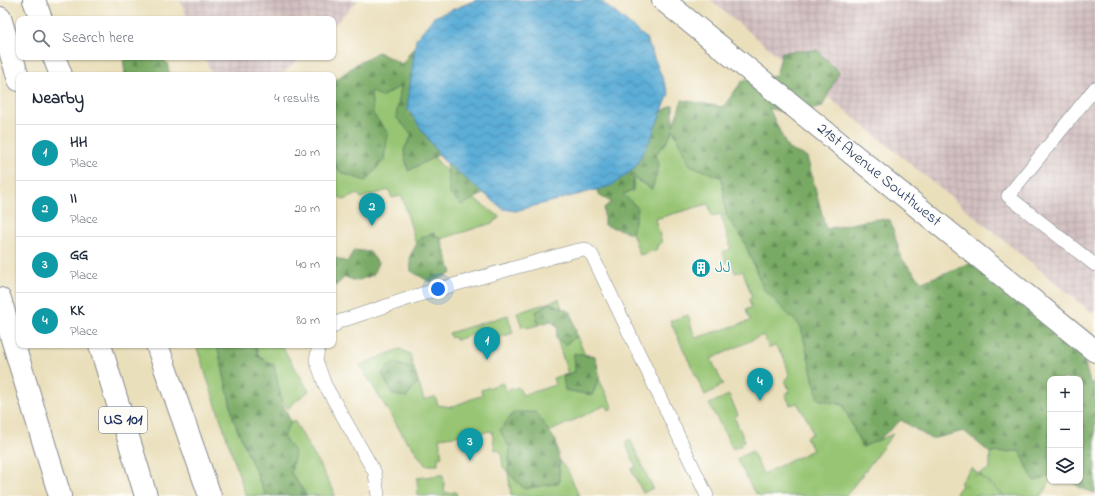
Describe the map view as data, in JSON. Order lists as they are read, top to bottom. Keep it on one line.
{"streets":{"main road":["21st Avenue Southwest","US 101"]},"places":{"building":["JJ"]},"page":{"search":"Search here","heading":["Nearby","4 results"],"list":[{"mark":"1","name":"HH","note":"Place","value":"20 m"},{"mark":"2","name":"II","note":"Place","value":"20 m"},{"mark":"3","name":"GG","note":"Place","value":"40 m"},{"mark":"4","name":"KK","note":"Place","value":"80 m"}],"pins":["2","1","4","3"],"map_buttons":["+","−"]}}
